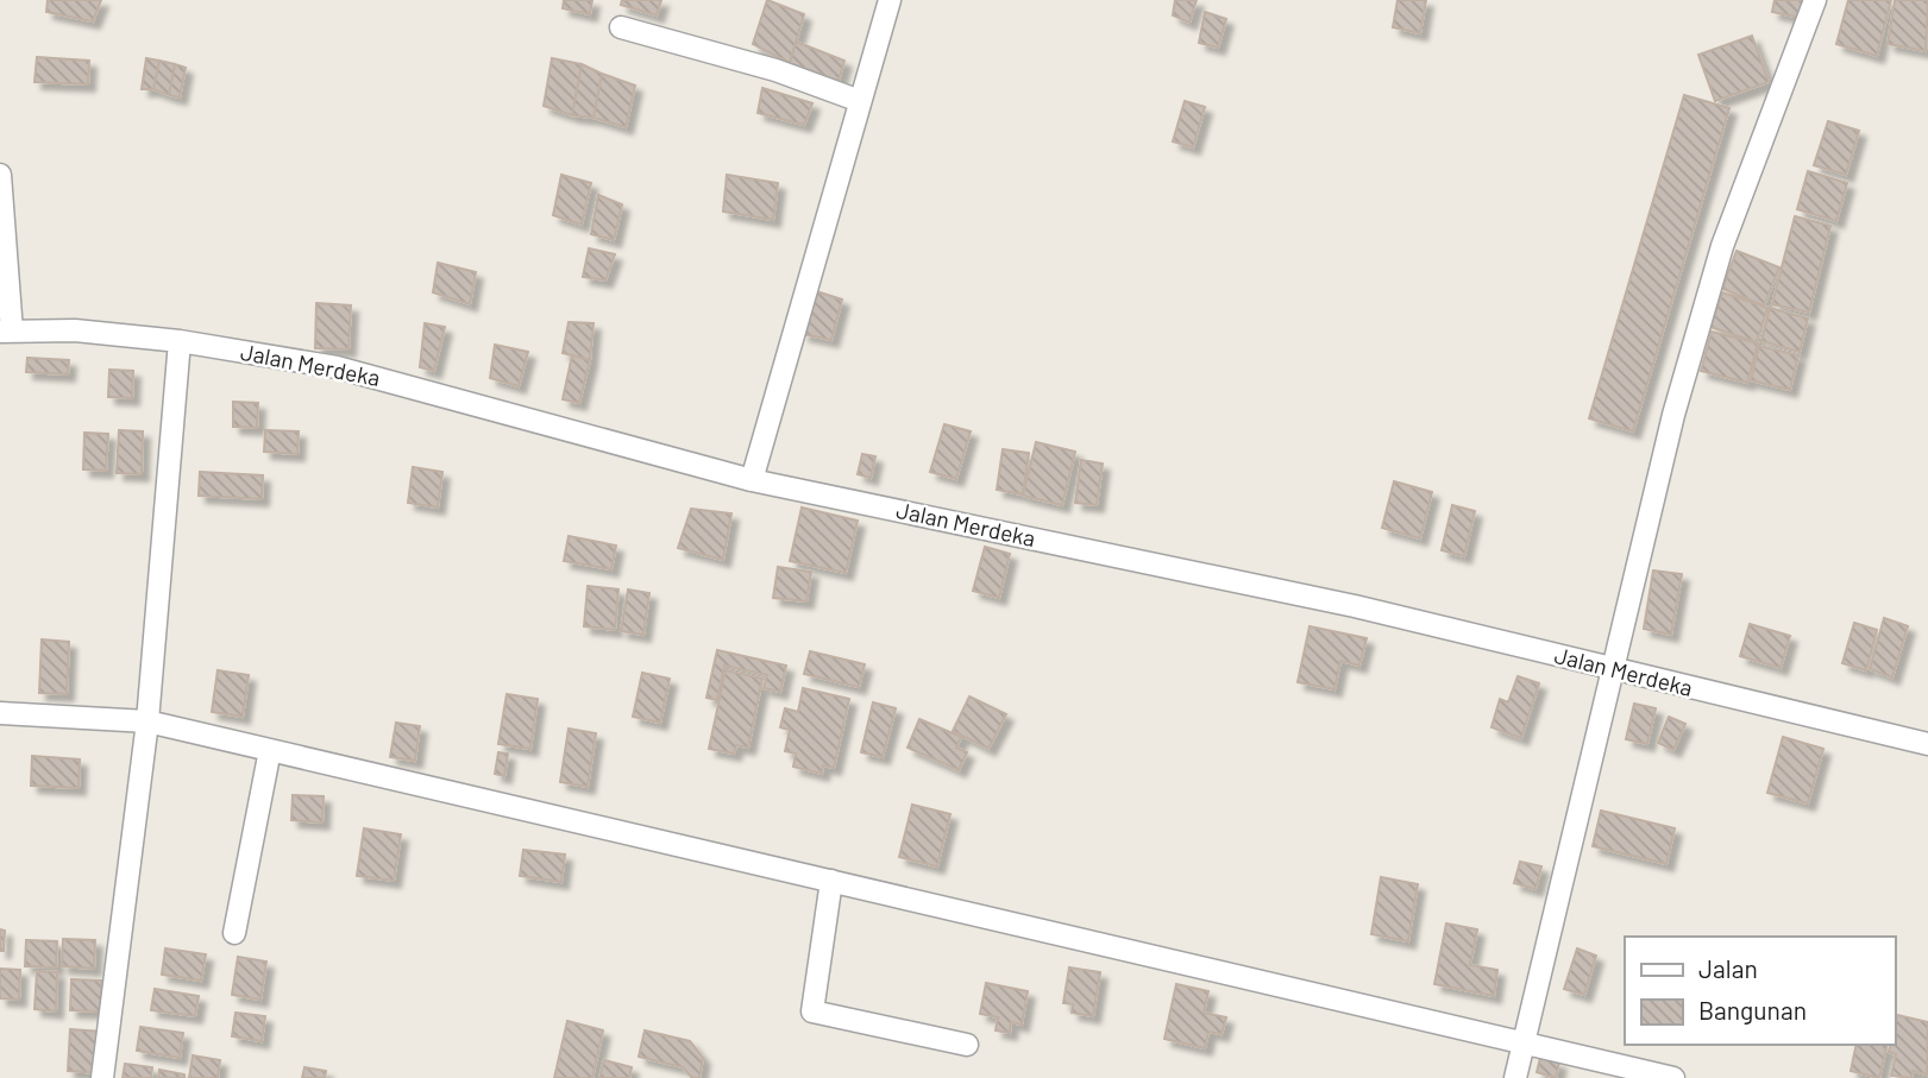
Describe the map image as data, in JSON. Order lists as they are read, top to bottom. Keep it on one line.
{"streets":{"street":["Jalan Merdeka"]},"legend":["Jalan","Bangunan"]}
